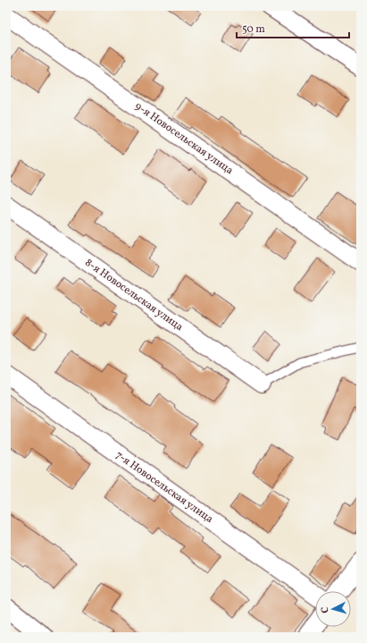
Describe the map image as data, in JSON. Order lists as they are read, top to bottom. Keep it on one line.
{"streets":{"street":["9-я Новосельская улица","8-я Новосельская улица","7-я Новосельская улица"]},"scale_bar":"50 m","north":"left"}
